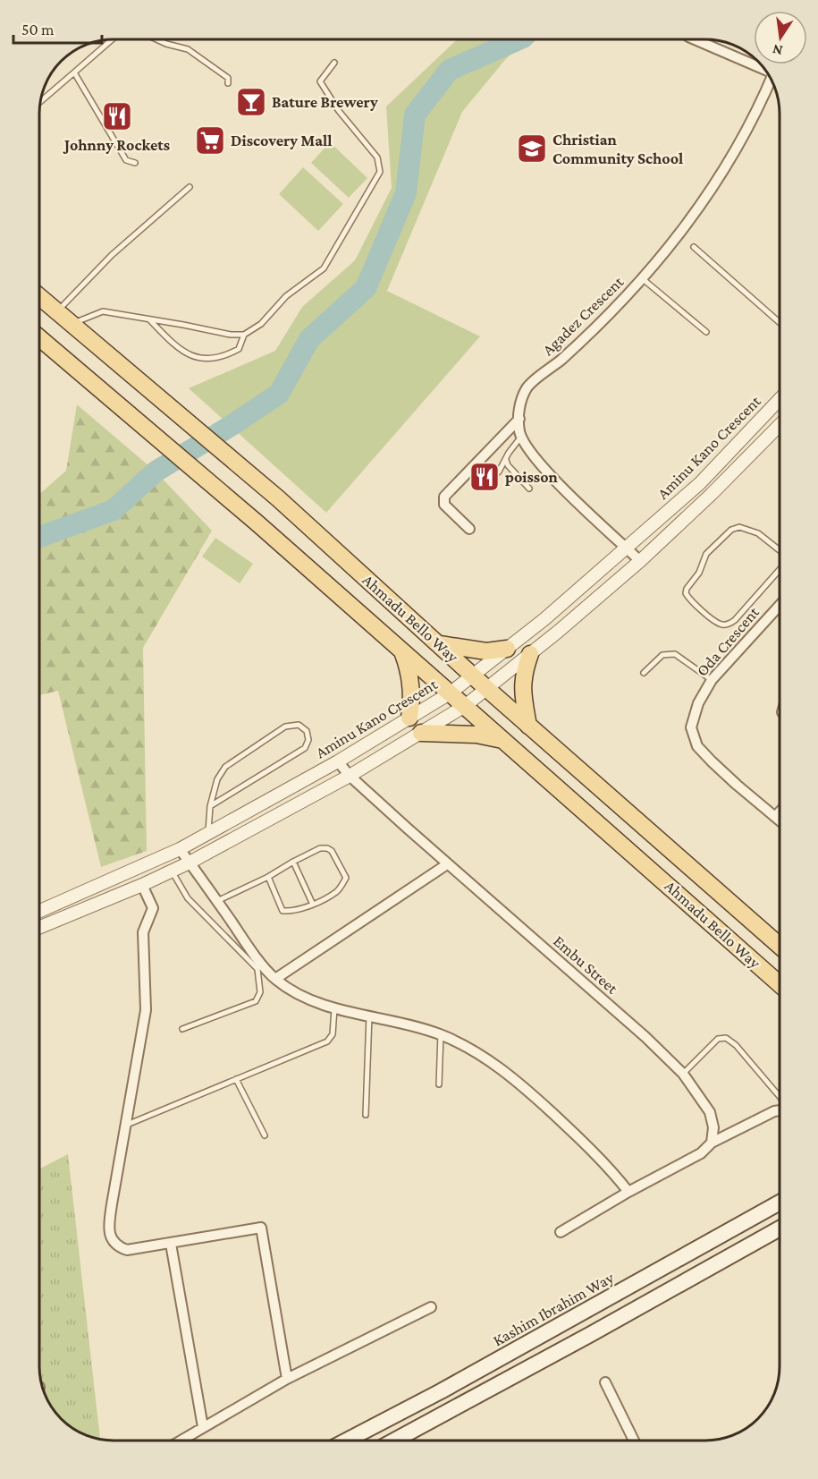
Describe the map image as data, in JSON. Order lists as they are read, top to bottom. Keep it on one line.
{"streets":{"main road":["Ahmadu Bello Way","Kashim Ibrahim Way"],"street":["Agadez Crescent","Aminu Kano Crescent","Oda Crescent","Embu Street"]},"crossings":[["Agadez Crescent","Aminu Kano Crescent"],["Aminu Kano Crescent","Ahmadu Bello Way"],["Aminu Kano Crescent","Embu Street"]],"places":{"bar":["Bature Brewery"],"restaurant":["Johnny Rockets","poisson"],"supermarket":["Discovery Mall"],"school or university":["Christian Community School"]},"scale_bar":"50 m","north":"bottom"}
